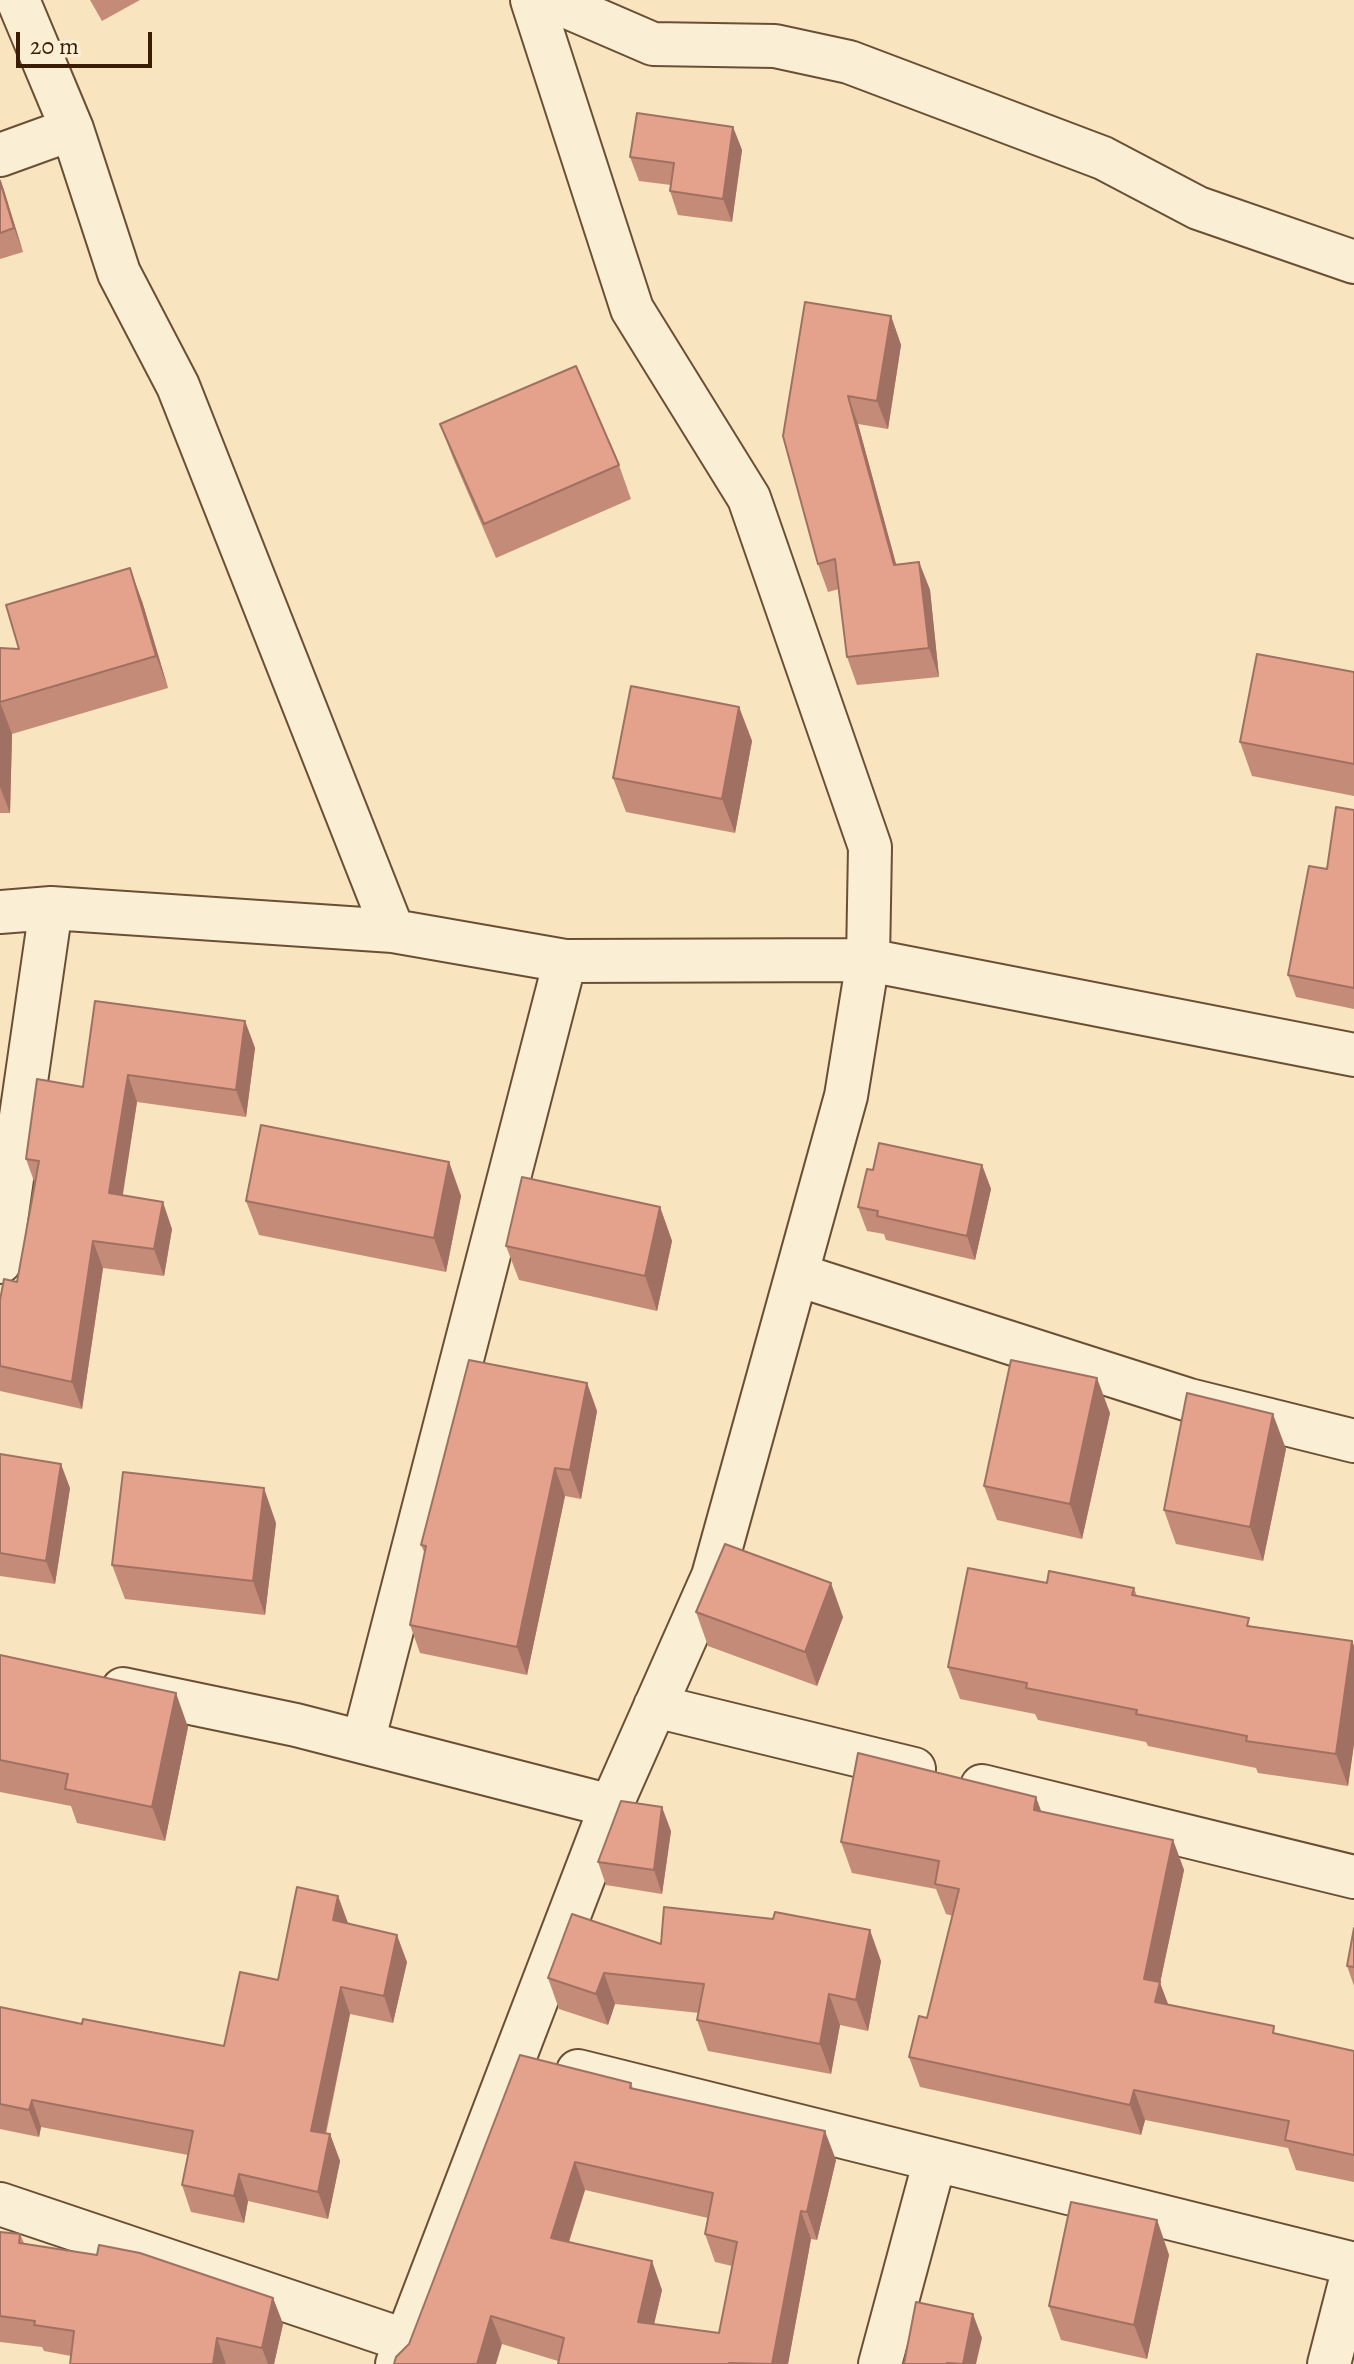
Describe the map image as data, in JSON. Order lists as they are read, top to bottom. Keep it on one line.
{"scale_bar":"20 m"}
